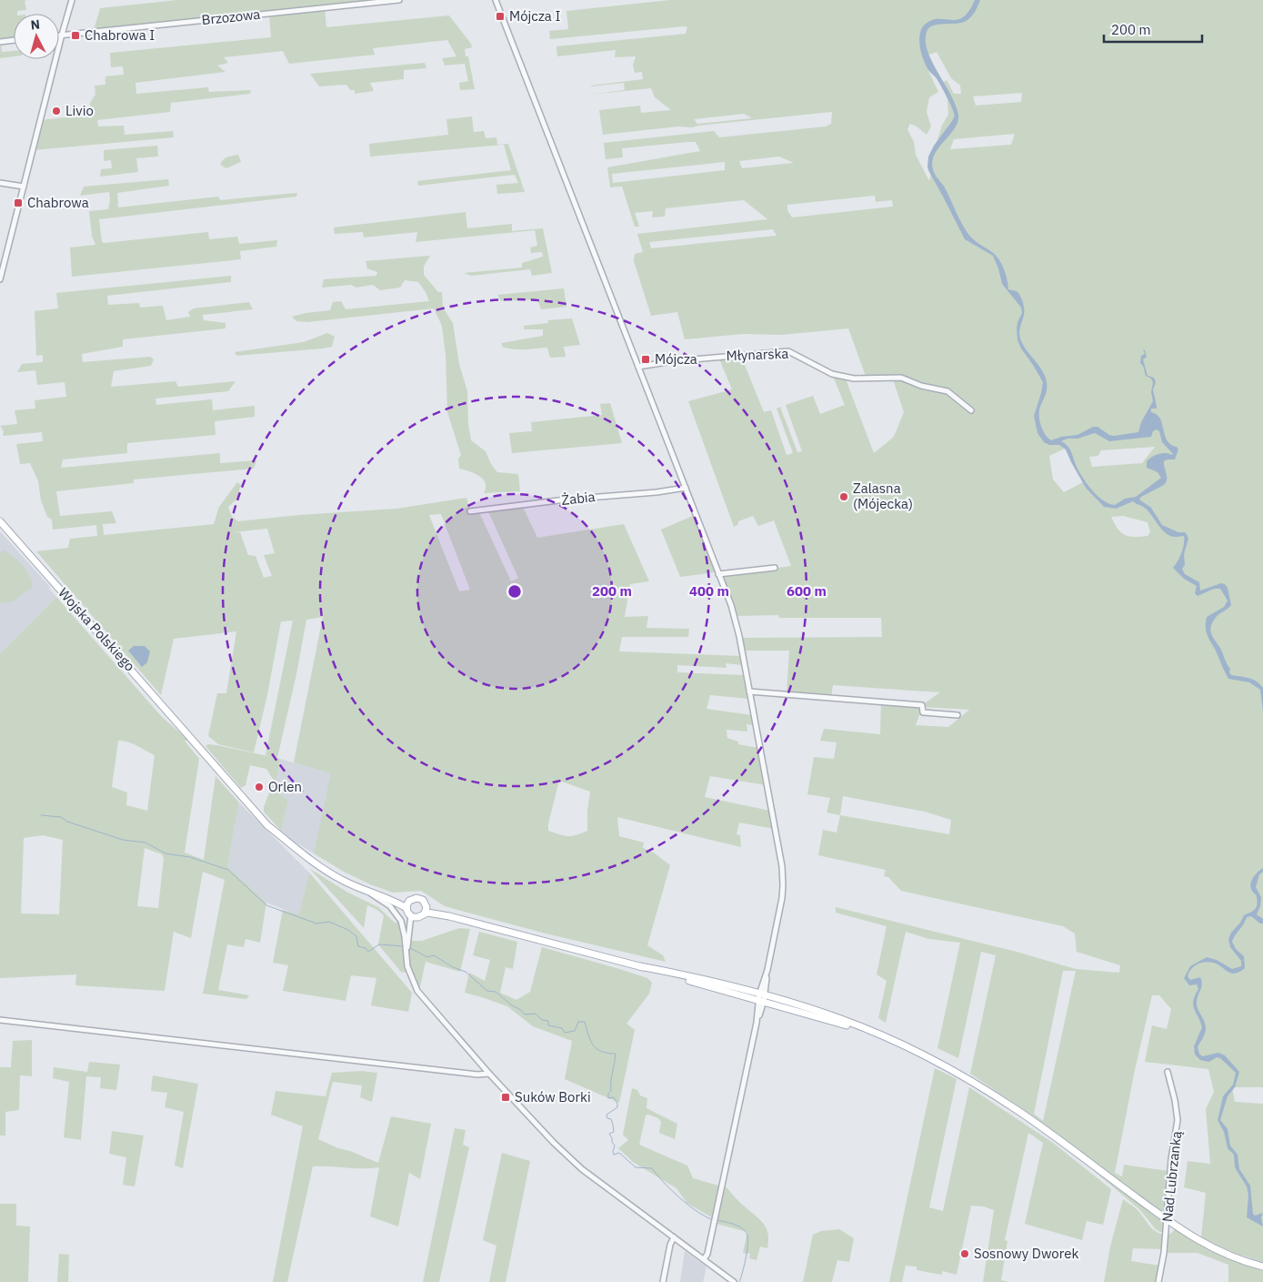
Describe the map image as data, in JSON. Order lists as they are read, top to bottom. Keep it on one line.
{"streets":{"main road":["Wojska Polskiego"],"street":["Brzozowa","Młynarska","Żabia","Nad Lubrzanką"]},"places":{"transit":["Mójcza I","Chabrowa I","Chabrowa","Mójcza","Suków Borki"],"other":["Livio","Zalasna (Mójecka)","Orlen","Sosnowy Dworek"]},"scale_bar":"200 m","north":"top","rings":["200 m","400 m","600 m"]}
